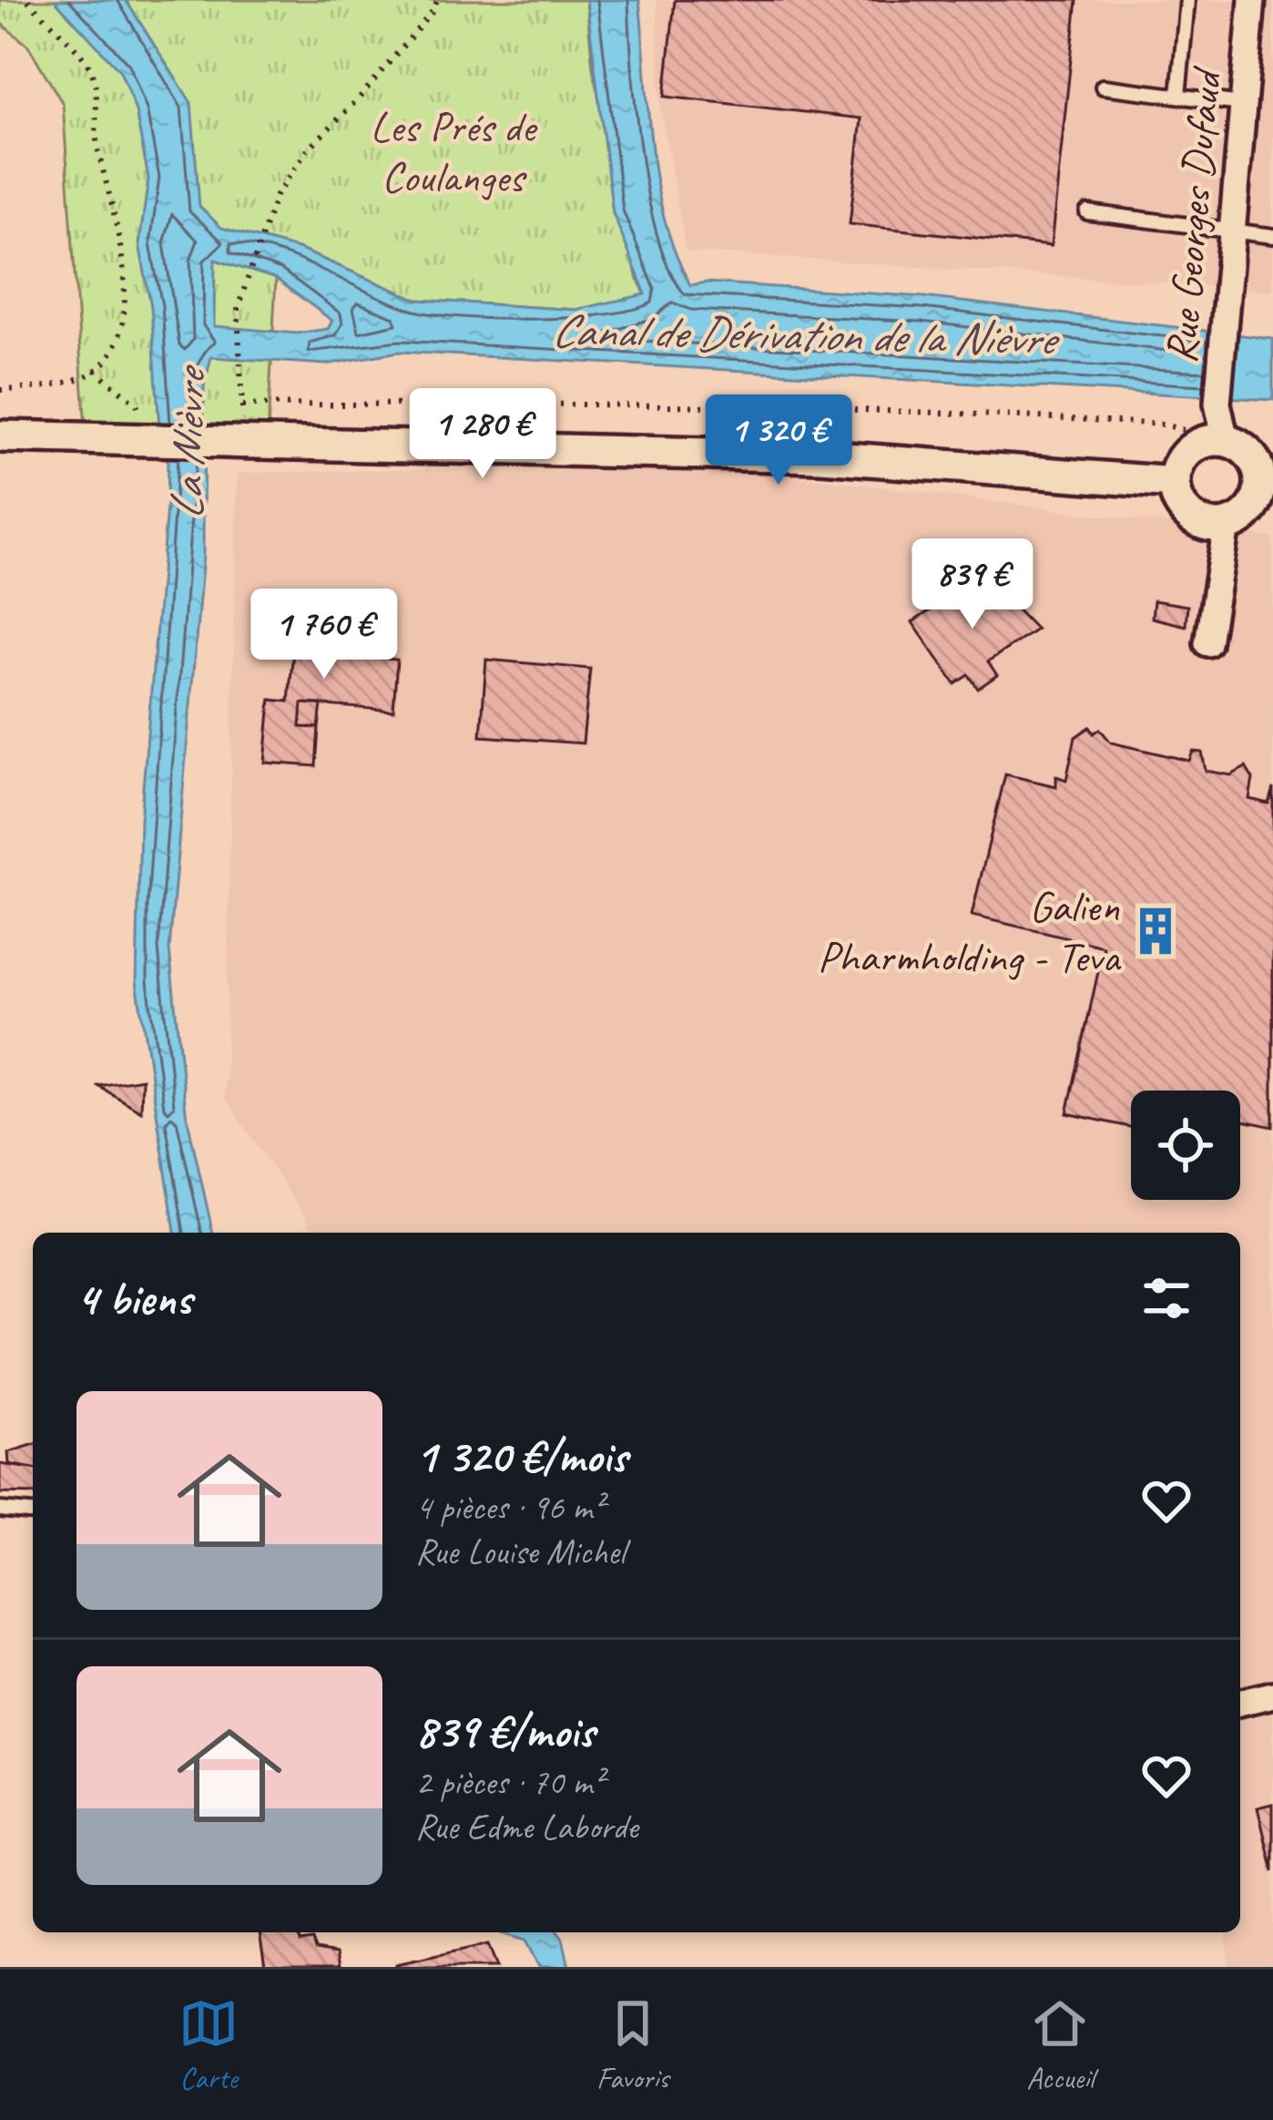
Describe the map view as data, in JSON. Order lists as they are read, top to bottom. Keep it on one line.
{"streets":{"street":["Rue Georges Dufaud"]},"water":["Canal de Dérivation de la Nièvre","La Nièvre"],"parks":["Les Prés de Coulanges"],"places":{"building":["Galien Pharmholding - Teva"]},"page":{"price":["1 280 €","1 320 €","839 €","1 760 €"],"heading":"4 biens","list":[{"name":"1 320 €/mois","note":"4 pièces · 96 m² · Rue Louise Michel"},{"name":"839 €/mois","note":"2 pièces · 70 m² · Rue Edme Laborde"}],"tabs":["Carte","Favoris","Accueil"]}}
